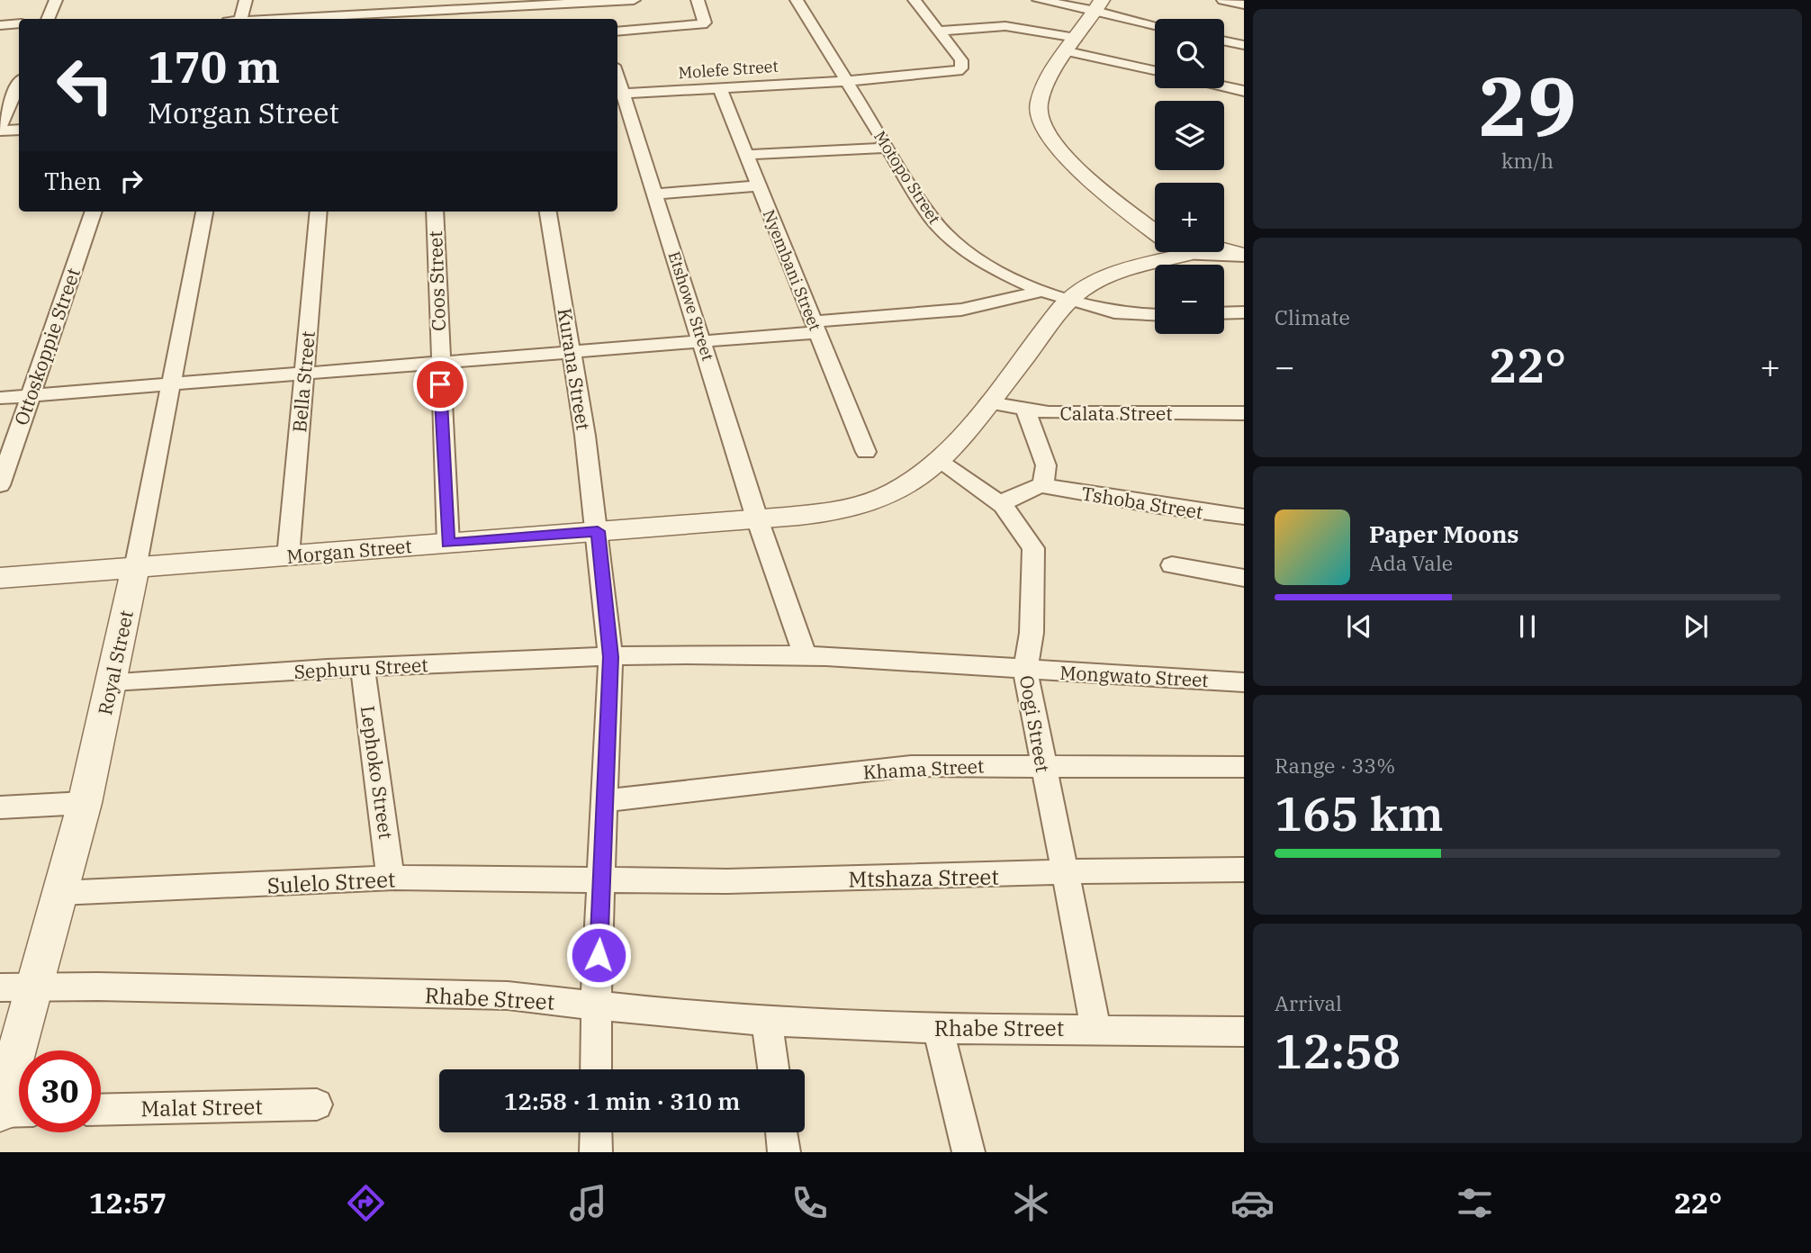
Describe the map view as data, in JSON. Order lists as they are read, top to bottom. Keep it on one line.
{"streets":{"street":["Molefe Street","Motopo Street","Nyembani Street","Coos Street","Etshowe Street","Ottoskoppie Street","Kurana Street","Bella Street","Calata Street","Tshoba Street","Morgan Street","Royal Street","Sephuru Street","Mongwato Street","Oogi Street","Khama Street","Lephoko Street","Mtshaza Street","Sulelo Street","Rhabe Street","Malat Street"]},"crossings":[["Molefe Street","Motopo Street"],["Molefe Street","Nyembani Street"],["Molefe Street","Etshowe Street"],["Coos Street","Morgan Street"],["Etshowe Street","Morgan Street"],["Etshowe Street","Sephuru Street"],["Etshowe Street","Mongwato Street"],["Kurana Street","Morgan Street"],["Kurana Street","Sephuru Street"],["Kurana Street","Khama Street"],["Kurana Street","Mtshaza Street"],["Kurana Street","Sulelo Street"],["Kurana Street","Rhabe Street"],["Bella Street","Morgan Street"],["Morgan Street","Royal Street"],["Morgan Street","Oogi Street"],["Royal Street","Sephuru Street"],["Royal Street","Sulelo Street"],["Royal Street","Rhabe Street"],["Sephuru Street","Mongwato Street"],["Sephuru Street","Lephoko Street"],["Mongwato Street","Oogi Street"],["Oogi Street","Khama Street"],["Oogi Street","Mtshaza Street"],["Oogi Street","Rhabe Street"],["Lephoko Street","Sulelo Street"],["Mtshaza Street","Sulelo Street"]],"page":{"tile":[["29","km/h"],"Climate",["Range · 33%","165 km"],["Arrival","12:58"]],"map_buttons":["+","−"],"turn":["170 m","Morgan Street"],"then":"Then","heat":["−","22°","+"],"song":["Paper Moons","Ada Vale"],"limit":"30","trip":"12:58 · 1 min · 310 m","tabs":["12:57","22°"]}}
